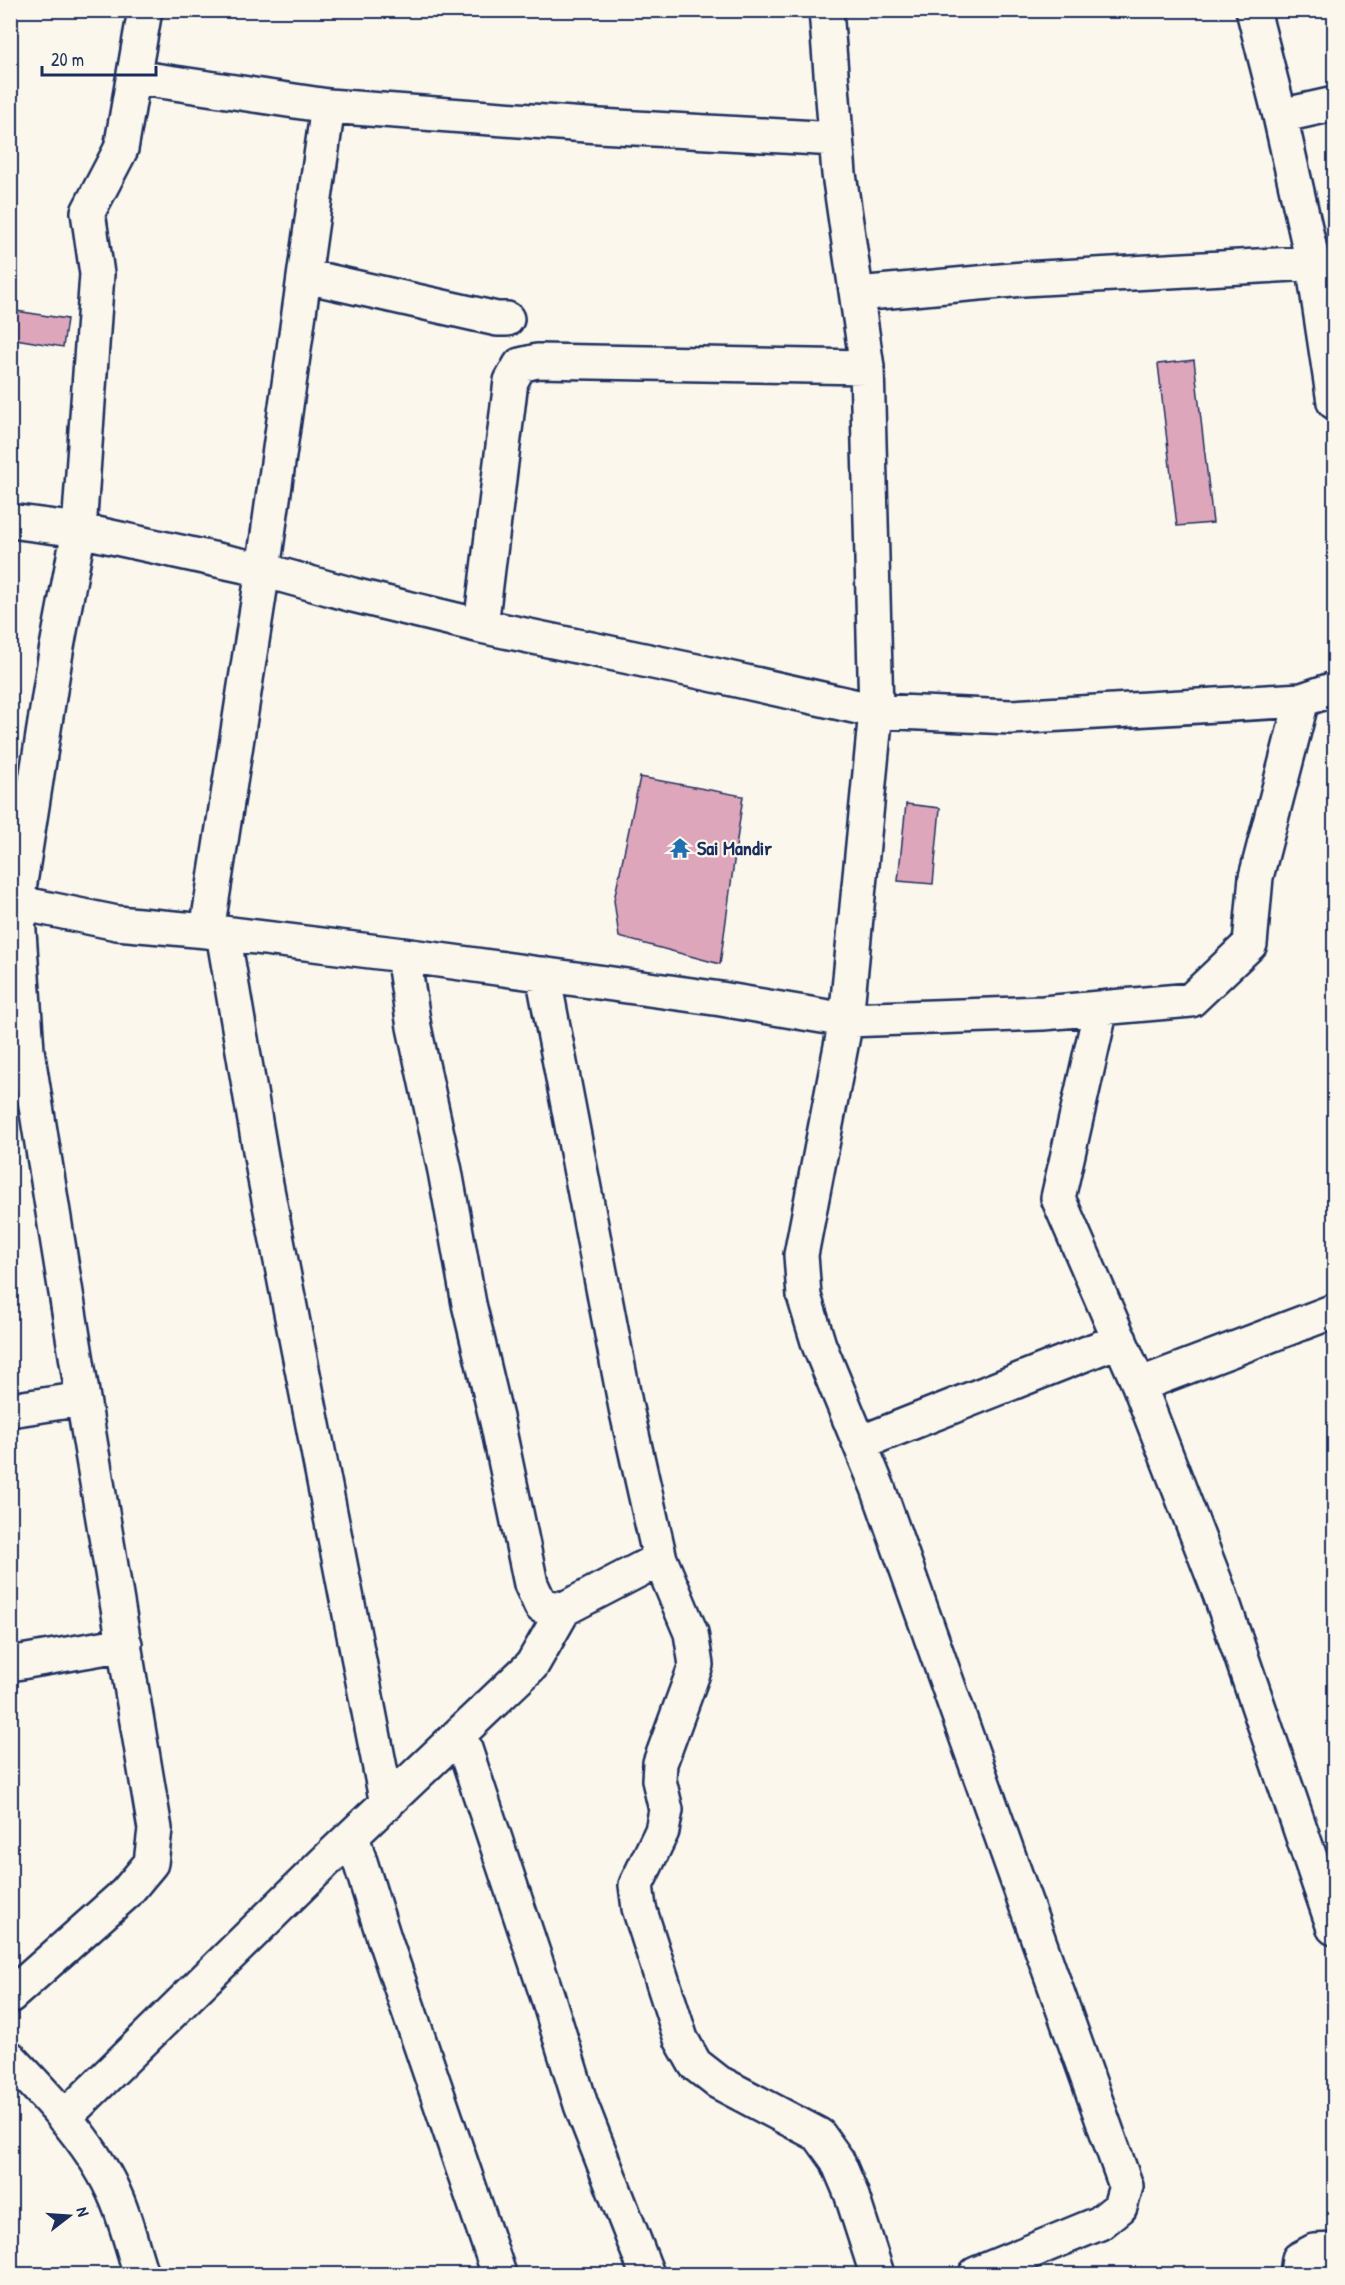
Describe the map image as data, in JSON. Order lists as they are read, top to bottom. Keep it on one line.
{"places":{"temple":["Sai Mandir"]},"scale_bar":"20 m","north":"right"}
